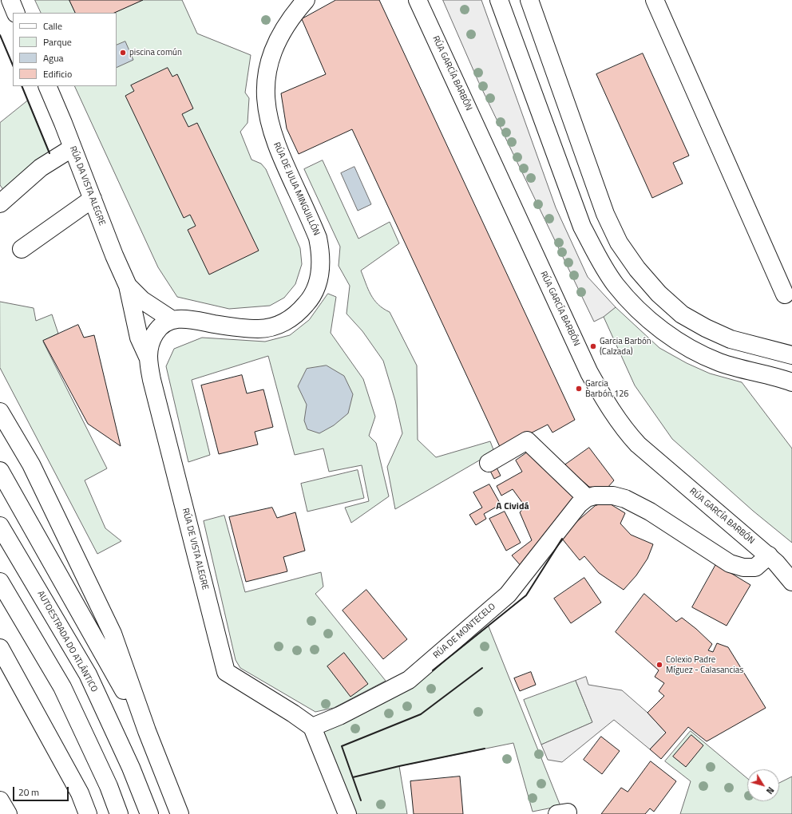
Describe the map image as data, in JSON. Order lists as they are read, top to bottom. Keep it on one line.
{"streets":{"main road":["RÚA GARCÍA BARBÓN","RÚA DA VISTA ALEGRE","RÚA DE JULIA MINGUILLÓN","RÚA DE VISTA ALEGRE","RÚA DE MONTECELO","AUTOESTRADA DO ATLÁNTICO"]},"crossings":[["RÚA DA VISTA ALEGRE","RÚA DE JULIA MINGUILLÓN"],["RÚA DA VISTA ALEGRE","RÚA DE VISTA ALEGRE"],["RÚA DE JULIA MINGUILLÓN","RÚA DE VISTA ALEGRE"],["RÚA DE VISTA ALEGRE","RÚA DE MONTECELO"]],"districts":["A Cividá"],"places":["piscina común","Garcia Barbón (Calzada)","Garcia Barbón,126","Colexio Padre Míguez - Calasancias"],"legend":["Calle","Parque","Agua","Edificio"],"scale_bar":"20 m","north":"bottom right"}
